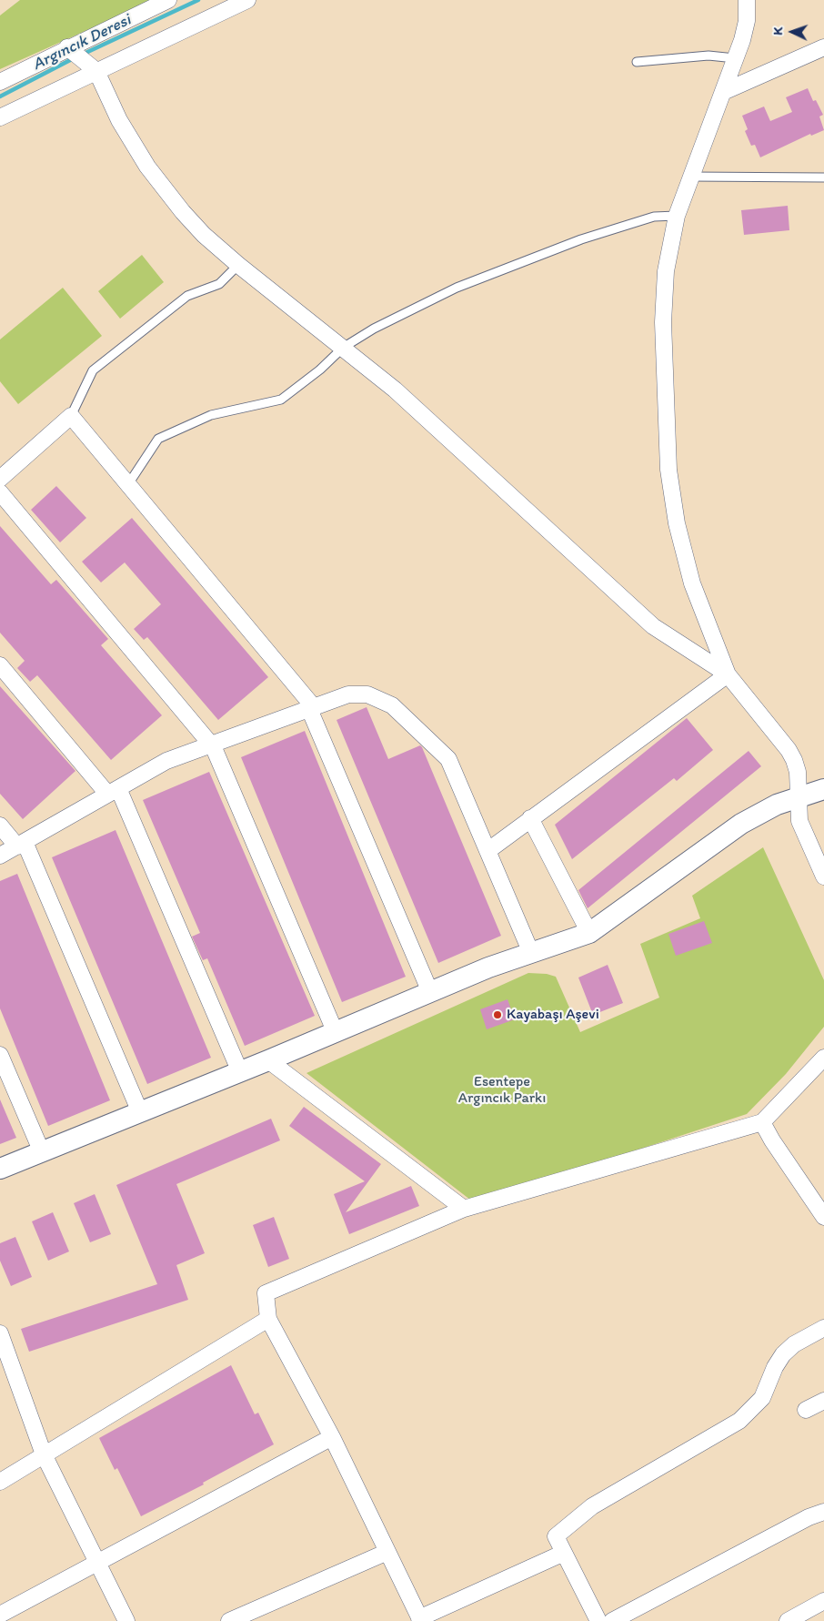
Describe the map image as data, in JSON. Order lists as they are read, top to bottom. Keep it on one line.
{"water":["Argıncık Deresi"],"parks":["Esentepe Argıncık Parkı"],"places":["Kayabaşı Aşevi"],"north":"left"}
